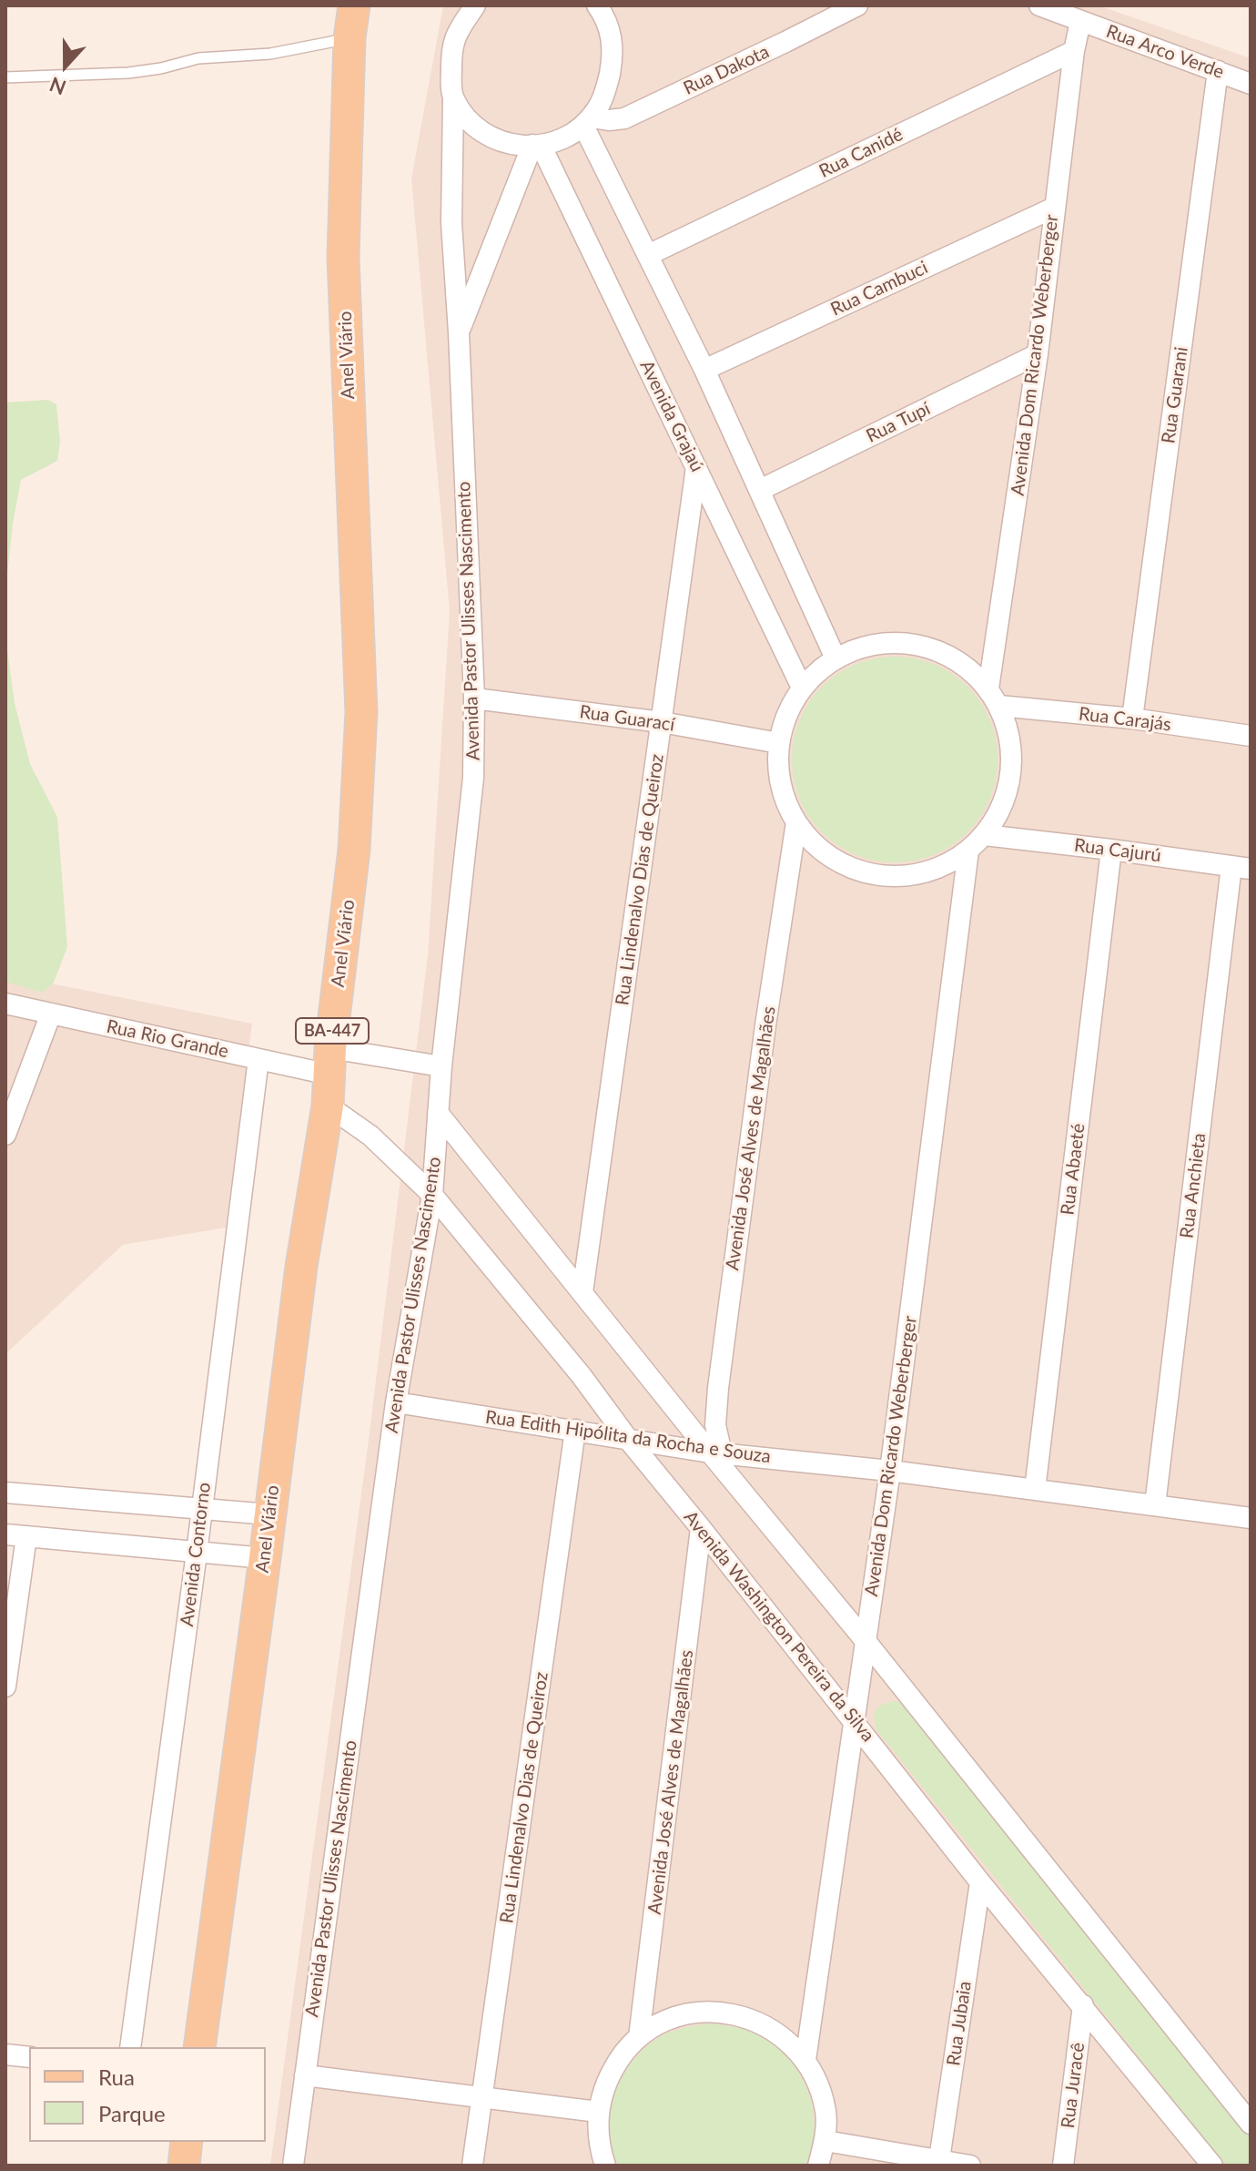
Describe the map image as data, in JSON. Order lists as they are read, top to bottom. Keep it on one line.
{"streets":{"main road":["Anel Viário","BA-447"],"street":["Rua Arco Verde","Rua Dakota","Rua Canidé","Rua Cambuci","Avenida Dom Ricardo Weberberger","Rua Guarani","Avenida Grajaú","Rua Tupí","Avenida Pastor Ulisses Nascimento","Rua Guarací","Rua Carajás","Rua Cajurú","Rua Lindenalvo Dias de Queiroz","Rua Rio Grande","Avenida José Alves de Magalhães","Rua Abaeté","Rua Anchieta","Rua Edith Hipólita da Rocha e Souza","Avenida Contorno","Avenida Washington Pereira da Silva","Rua Jubaia","Rua Juracê"]},"crossings":[["Rua Arco Verde","Avenida Dom Ricardo Weberberger"],["Rua Arco Verde","Rua Guarani"],["Rua Canidé","Avenida Dom Ricardo Weberberger"],["Rua Cambuci","Avenida Dom Ricardo Weberberger"],["Anel Viário","Rua Rio Grande"],["Anel Viário","Avenida Washington Pereira da Silva"],["Avenida Dom Ricardo Weberberger","Avenida Grajaú"],["Avenida Dom Ricardo Weberberger","Rua Tupí"],["Avenida Dom Ricardo Weberberger","Rua Guarací"],["Avenida Dom Ricardo Weberberger","Rua Carajás"],["Avenida Dom Ricardo Weberberger","Rua Cajurú"],["Avenida Dom Ricardo Weberberger","Avenida José Alves de Magalhães"],["Avenida Dom Ricardo Weberberger","Rua Edith Hipólita da Rocha e Souza"],["Avenida Dom Ricardo Weberberger","Avenida Washington Pereira da Silva"],["Rua Guarani","Rua Carajás"],["Avenida Grajaú","Rua Guarací"],["Avenida Grajaú","Rua Carajás"],["Avenida Grajaú","Rua Cajurú"],["Avenida Grajaú","Rua Lindenalvo Dias de Queiroz"],["Avenida Grajaú","Avenida José Alves de Magalhães"],["Avenida Pastor Ulisses Nascimento","Rua Guarací"],["Avenida Pastor Ulisses Nascimento","Rua Rio Grande"],["Avenida Pastor Ulisses Nascimento","Rua Edith Hipólita da Rocha e Souza"],["Avenida Pastor Ulisses Nascimento","Avenida Washington Pereira da Silva"],["Rua Guarací","Rua Carajás"],["Rua Guarací","Rua Cajurú"],["Rua Guarací","Rua Lindenalvo Dias de Queiroz"],["Rua Guarací","Avenida José Alves de Magalhães"],["Rua Carajás","Rua Cajurú"],["Rua Carajás","Avenida José Alves de Magalhães"],["Rua Cajurú","Avenida José Alves de Magalhães"],["Rua Cajurú","Rua Abaeté"],["Rua Cajurú","Rua Anchieta"],["Rua Lindenalvo Dias de Queiroz","Rua Edith Hipólita da Rocha e Souza"],["Rua Rio Grande","Avenida Contorno"],["Rua Rio Grande","Avenida Washington Pereira da Silva"],["Avenida José Alves de Magalhães","Rua Edith Hipólita da Rocha e Souza"],["Avenida José Alves de Magalhães","Avenida Washington Pereira da Silva"],["Rua Abaeté","Rua Edith Hipólita da Rocha e Souza"],["Rua Anchieta","Rua Edith Hipólita da Rocha e Souza"],["Rua Edith Hipólita da Rocha e Souza","Avenida Washington Pereira da Silva"],["Avenida Washington Pereira da Silva","Rua Jubaia"],["Avenida Washington Pereira da Silva","Rua Juracê"]],"legend":["Rua","Parque"],"north":"bottom"}
